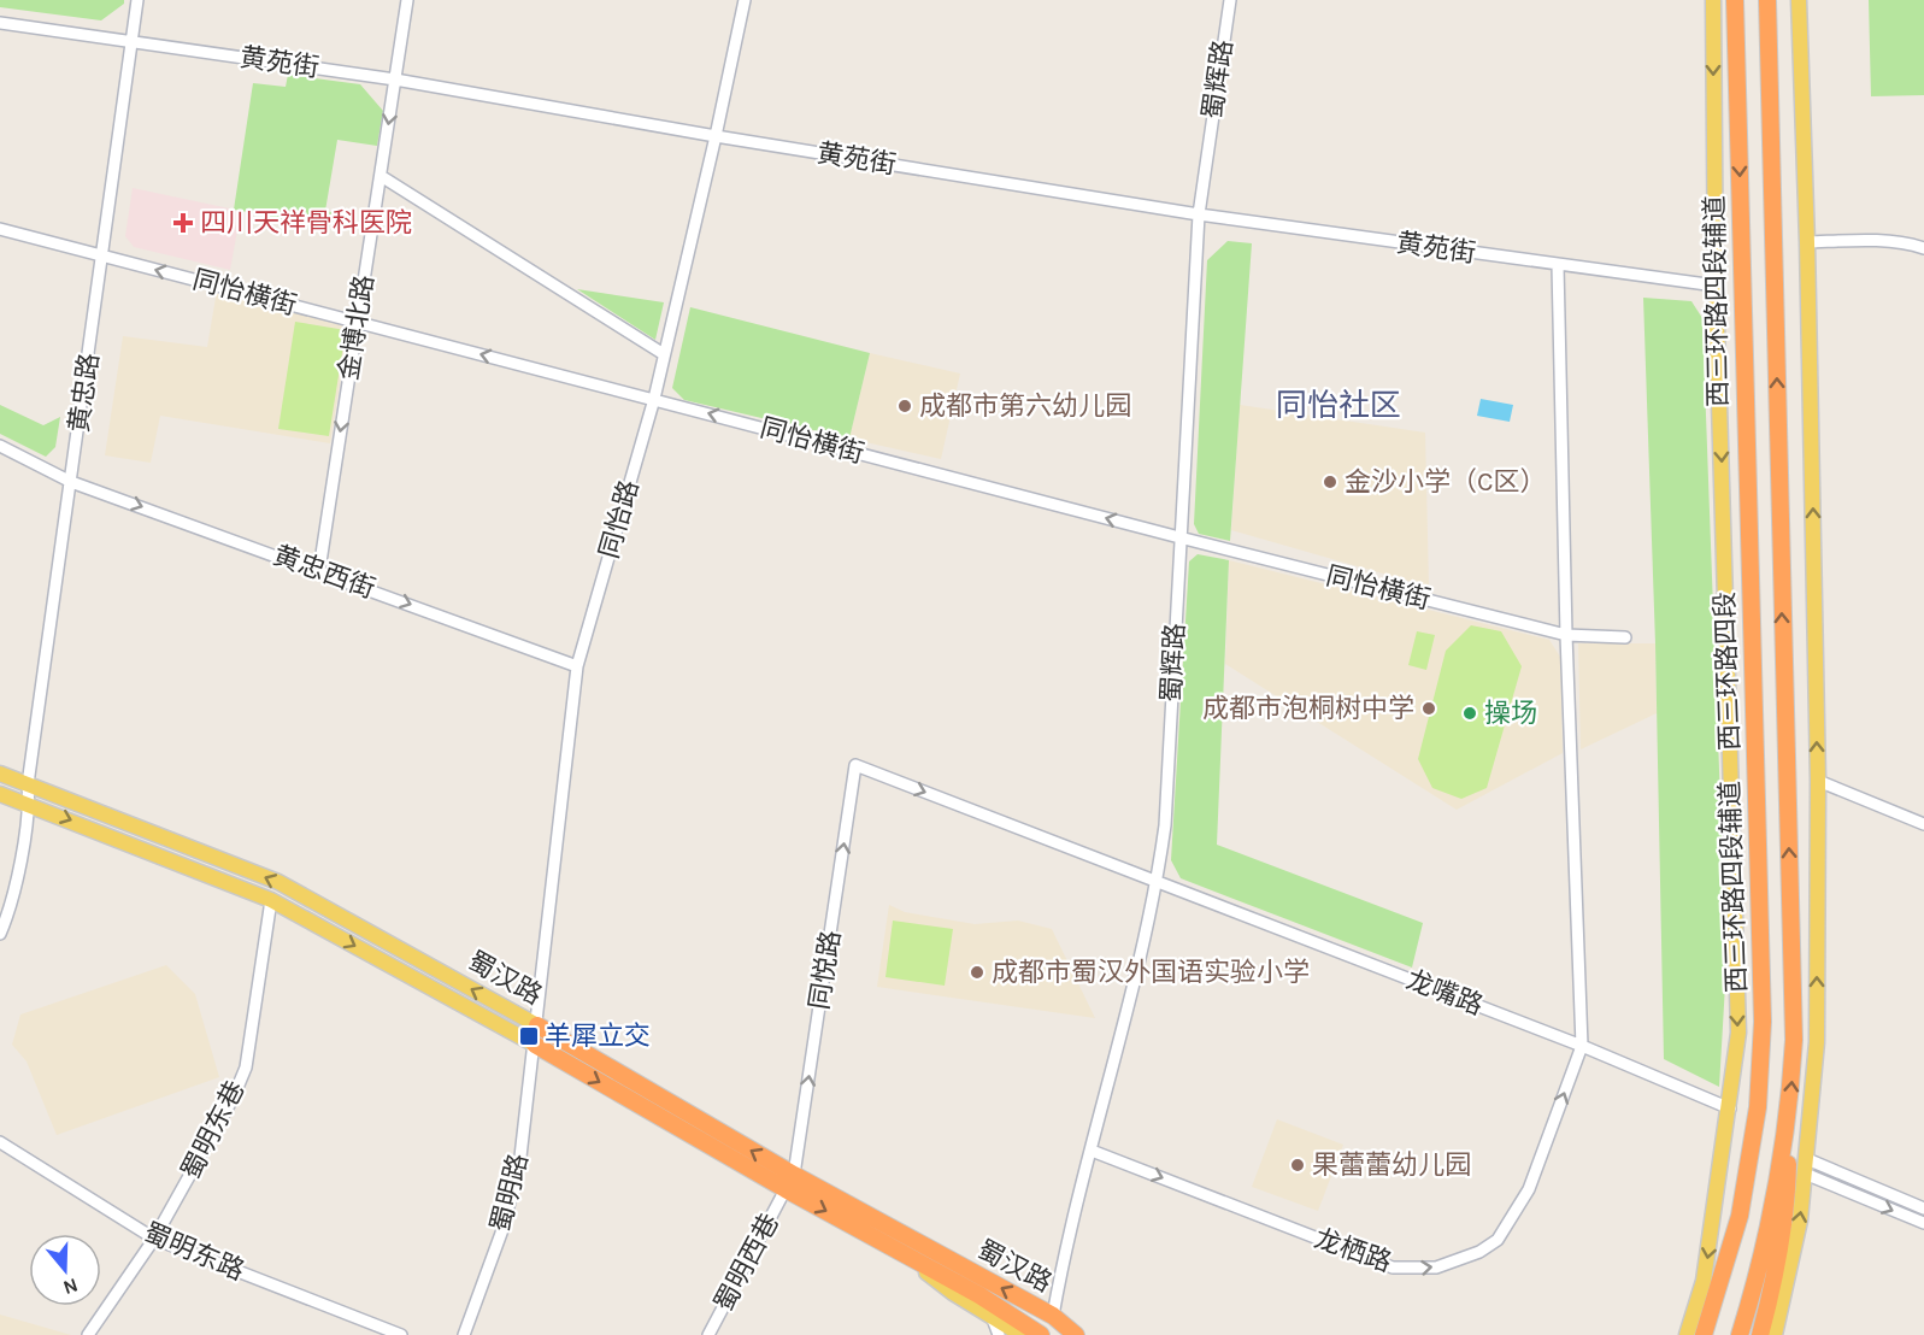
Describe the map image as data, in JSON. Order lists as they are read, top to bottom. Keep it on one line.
{"streets":{"highway":["西三环路四段","蜀汉路"],"main road":["西三环路四段辅道"],"street":["黄苑街","蜀辉路","同怡横街","金博北路","黄忠路","同怡路","黄忠西街","同悦路","龙嘴路","蜀明东巷","蜀明路","龙栖路","蜀明东路","蜀明西巷"]},"crossings":[["黄苑街","蜀辉路"],["黄苑街","西三环路四段辅道"],["黄苑街","金博北路"],["黄苑街","黄忠路"],["黄苑街","同怡路"],["蜀辉路","同怡横街"],["蜀辉路","蜀汉路"],["蜀辉路","龙嘴路"],["蜀辉路","龙栖路"],["同怡横街","金博北路"],["同怡横街","黄忠路"],["同怡横街","同怡路"],["西三环路四段辅道","龙嘴路"],["金博北路","黄忠西街"],["黄忠路","黄忠西街"],["黄忠路","蜀汉路"],["同怡路","黄忠西街"],["同怡路","蜀汉路"],["同怡路","蜀明路"],["同悦路","蜀汉路"],["同悦路","龙嘴路"],["同悦路","蜀明西巷"],["蜀汉路","蜀明东巷"],["蜀汉路","蜀明路"],["蜀汉路","蜀明西巷"],["龙嘴路","龙栖路"],["蜀明东巷","蜀明东路"]],"one_way":["同怡横街","金博北路","黄忠西街","同悦路"],"districts":["同怡社区"],"places":{"health":["四川天祥骨科医院"],"other":["成都市第六幼儿园","金沙小学（C区）","成都市泡桐树中学","操场","成都市蜀汉外国语实验小学","果蕾蕾幼儿园"],"transit":["羊犀立交"]},"north":"bottom"}
